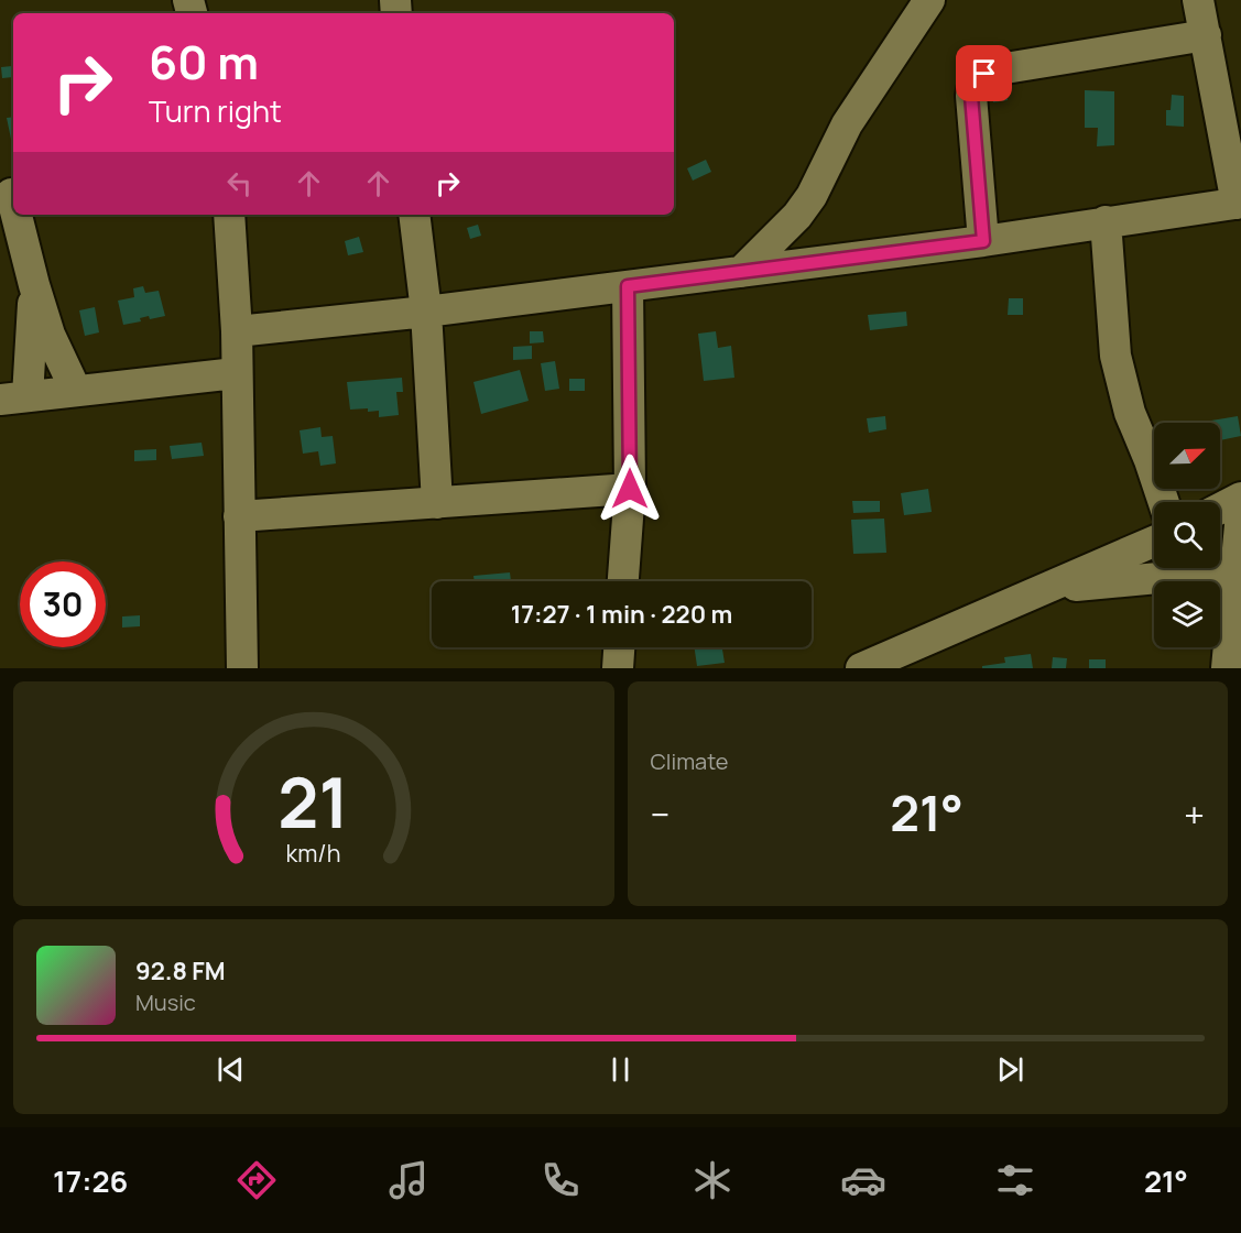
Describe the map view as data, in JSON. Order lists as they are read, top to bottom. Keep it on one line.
{"north":"top right","page":{"turn":["60 m","Turn right"],"limit":"30","trip":"17:27 · 1 min · 220 m","tile":"Climate","heat":["−","21°","+"],"song":["92.8 FM","Music"],"tabs":["17:26","21°"],"gauge":["21","km/h"]}}
